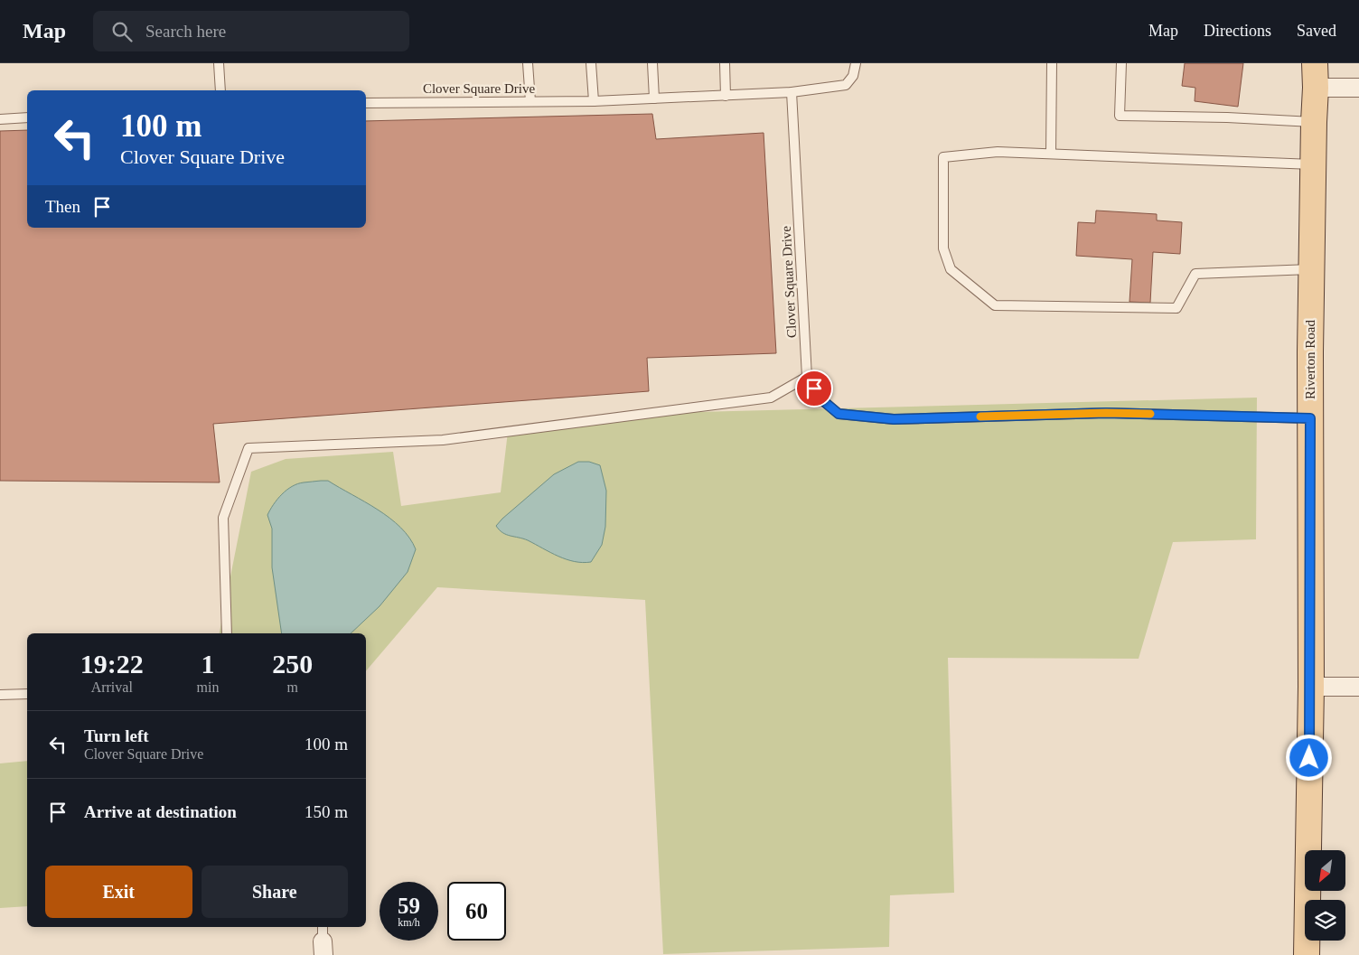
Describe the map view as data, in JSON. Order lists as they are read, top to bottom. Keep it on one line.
{"streets":{"main road":["Riverton Road"],"lane":["Clover Square Drive"]},"crossings":[["Clover Square Drive","Riverton Road"]],"north":"bottom left","page":{"header":"Map","search":"Search here","nav":["Map","Directions","Saved"],"turn":["100 m","Clover Square Drive"],"then":"Then","eta":["19:22","Arrival","1","min","250","m"],"list":[{"name":"Turn left","note":"Clover Square Drive","value":"100 m"},{"name":"Arrive at destination","value":"150 m"}],"buttons":["Exit","Share"],"speed":"59 km/h","limit":"60"}}
